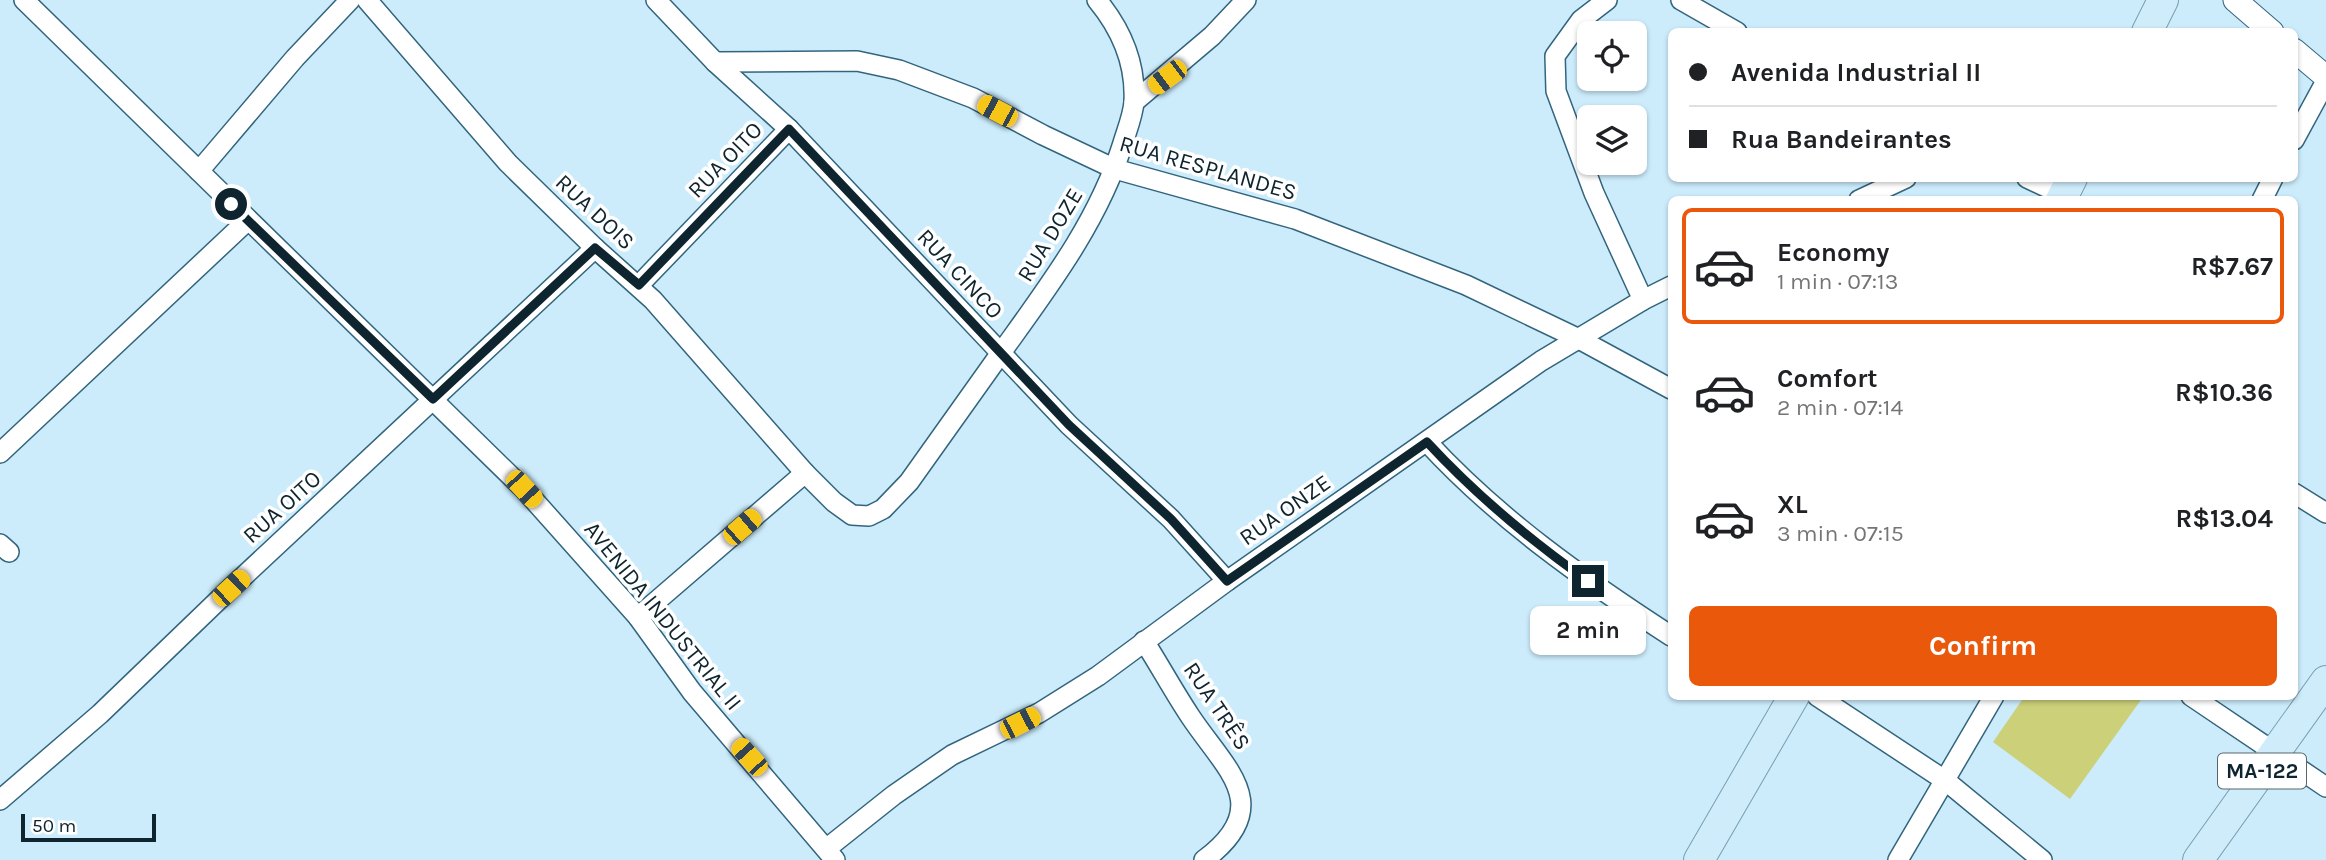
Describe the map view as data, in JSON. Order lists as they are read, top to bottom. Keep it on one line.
{"streets":{"main road":["MA-122"],"street":["RUA OITO","RUA RESPLANDES","RUA DOIS","RUA DOZE","RUA CINCO","RUA ONZE","AVENIDA INDUSTRIAL II","RUA TRÊS"]},"crossings":[["RUA OITO","RUA DOIS"],["RUA OITO","RUA CINCO"],["RUA OITO","AVENIDA INDUSTRIAL II"],["RUA RESPLANDES","RUA DOZE"],["RUA RESPLANDES","RUA CINCO"],["RUA RESPLANDES","RUA ONZE"],["RUA DOIS","RUA DOZE"],["RUA DOZE","RUA CINCO"],["RUA CINCO","RUA ONZE"],["RUA ONZE","AVENIDA INDUSTRIAL II"],["RUA ONZE","RUA TRÊS"]],"scale_bar":"50 m","page":{"banner":["Avenida Industrial II","Rua Bandeirantes"],"list":[{"name":"Economy","note":"1 min · 07:13","value":"R$7.67"},{"name":"Comfort","note":"2 min · 07:14","value":"R$10.36"},{"name":"XL","note":"3 min · 07:15","value":"R$13.04"}],"buttons":"Confirm","bubble":"2 min","scale":"50 m"}}
